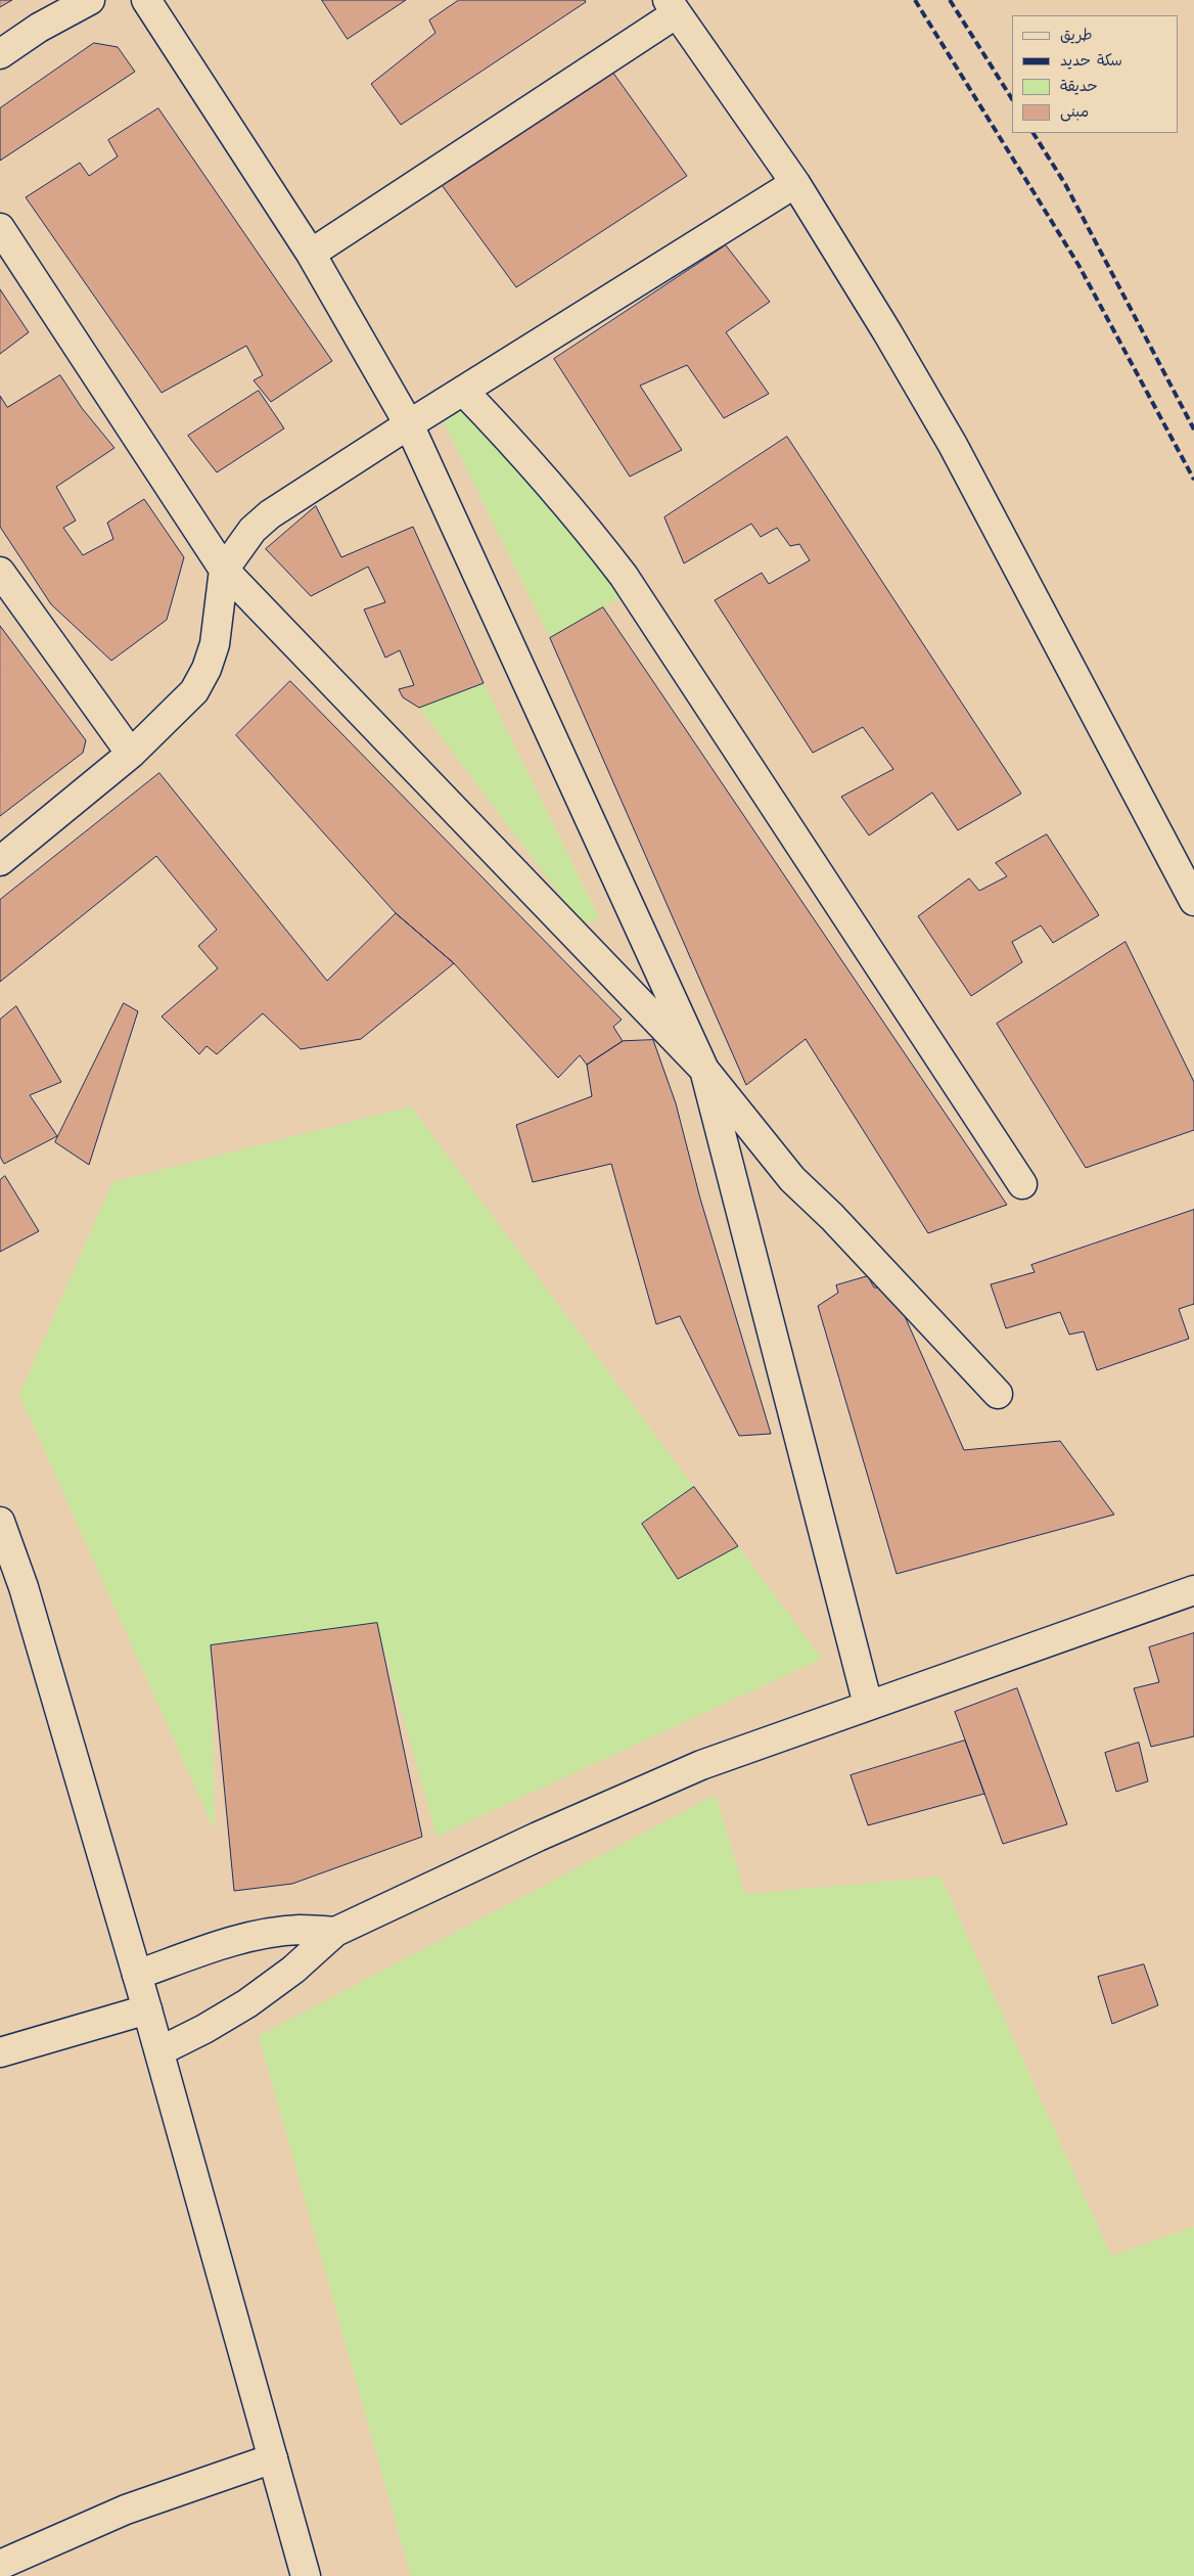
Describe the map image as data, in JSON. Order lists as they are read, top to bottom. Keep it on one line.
{"legend":["طريق","سكة حديد","حديقة","مبنى"]}
